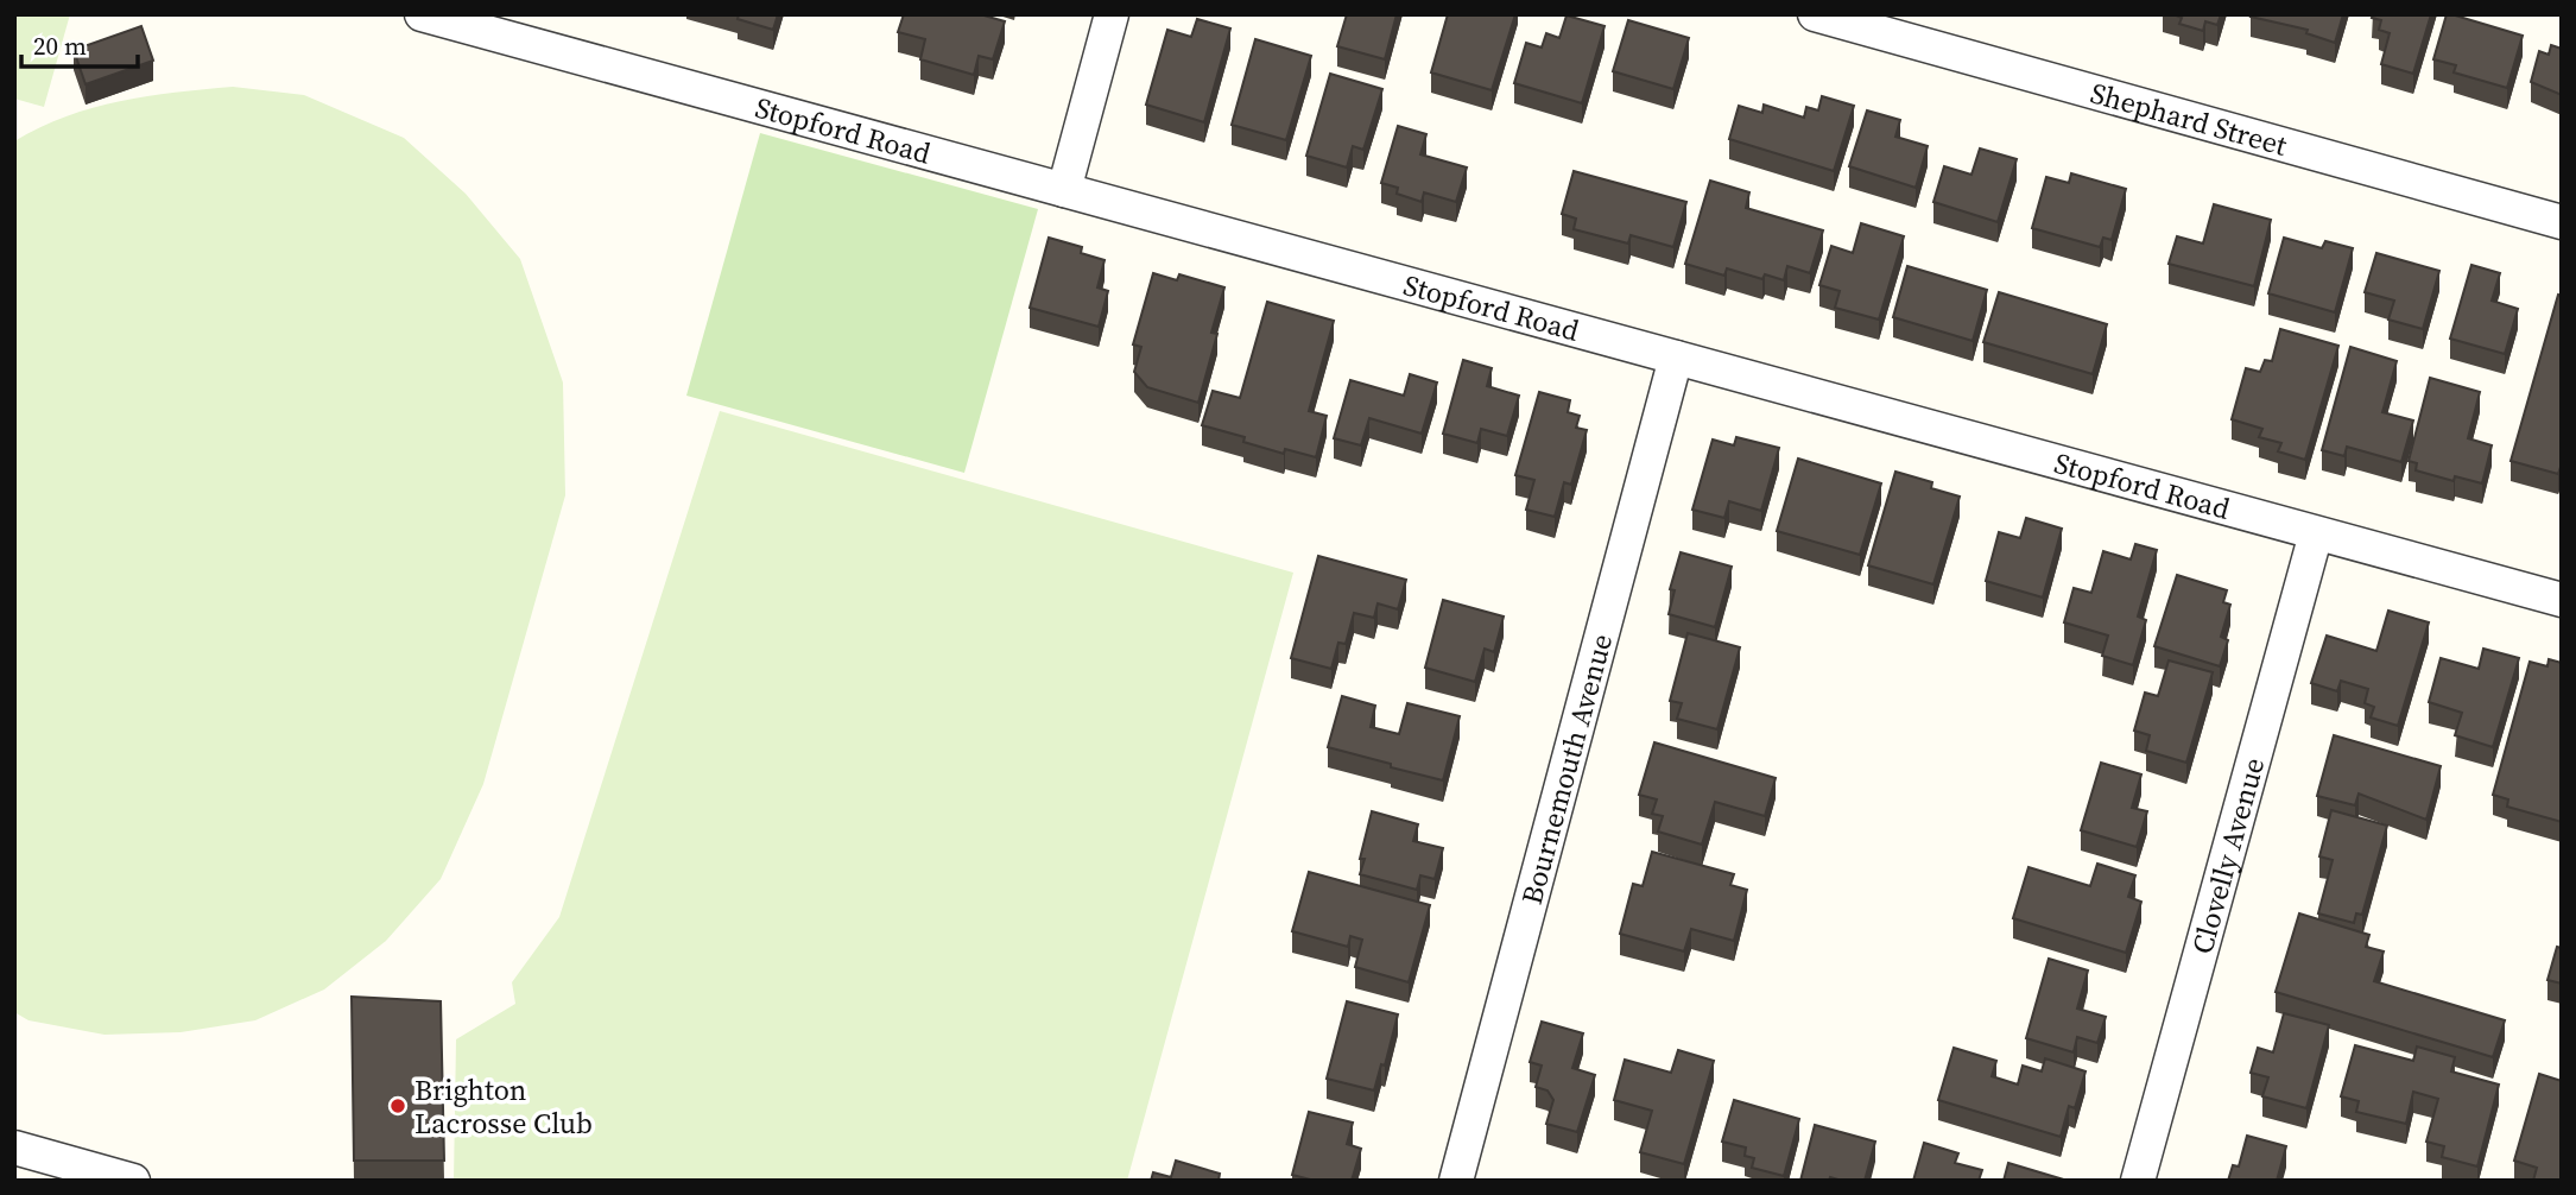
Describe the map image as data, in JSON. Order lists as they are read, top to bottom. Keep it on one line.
{"streets":{"street":["Shephard Street","Stopford Road","Bournemouth Avenue","Clovelly Avenue"]},"crossings":[["Stopford Road","Bournemouth Avenue"],["Stopford Road","Clovelly Avenue"]],"places":["Brighton Lacrosse Club"],"scale_bar":"20 m"}
